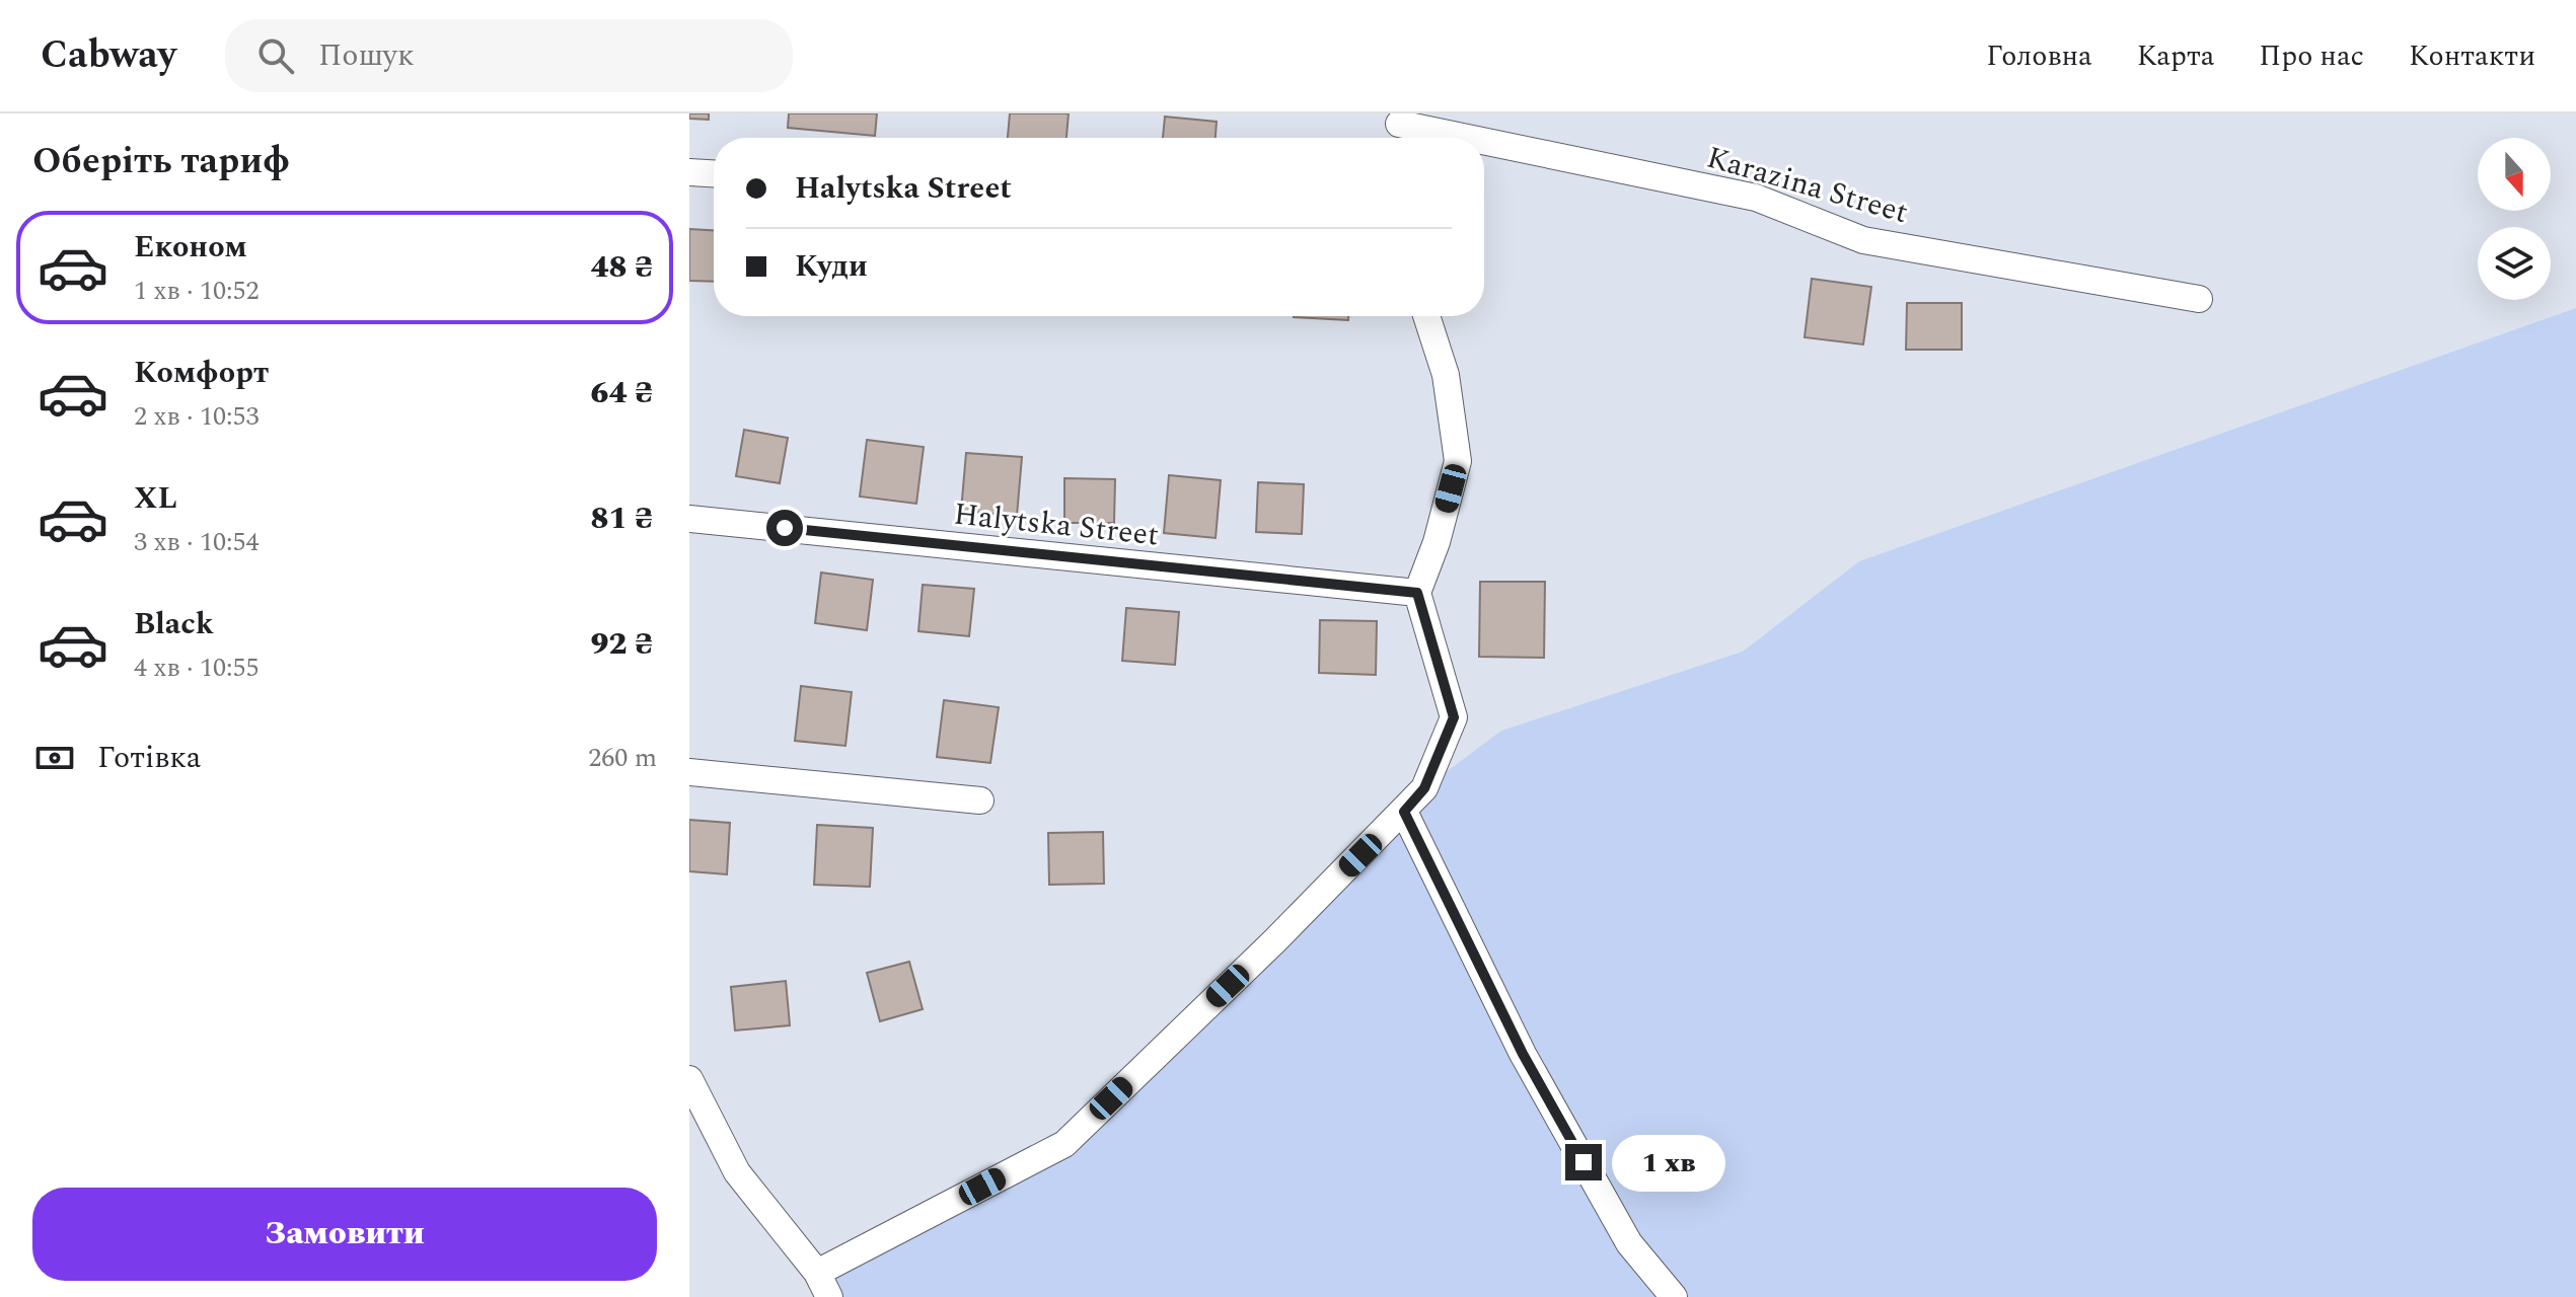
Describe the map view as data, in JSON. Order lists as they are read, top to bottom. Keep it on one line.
{"streets":{"street":["Karazina Street","Halytska Street"]},"north":"bottom","page":{"header":"Cabway","search":"Пошук","nav":["Головна","Карта","Про нас","Контакти"],"heading":"Оберіть тариф","banner":["Halytska Street","Куди"],"list":[{"name":"Економ","note":"1 хв · 10:52","value":"48 ₴"},{"name":"Комфорт","note":"2 хв · 10:53","value":"64 ₴"},{"name":"XL","note":"3 хв · 10:54","value":"81 ₴"},{"name":"Black","note":"4 хв · 10:55","value":"92 ₴"}],"pay":["Готівка","260 m"],"bubble":"1 хв","buttons":"Замовити"}}
